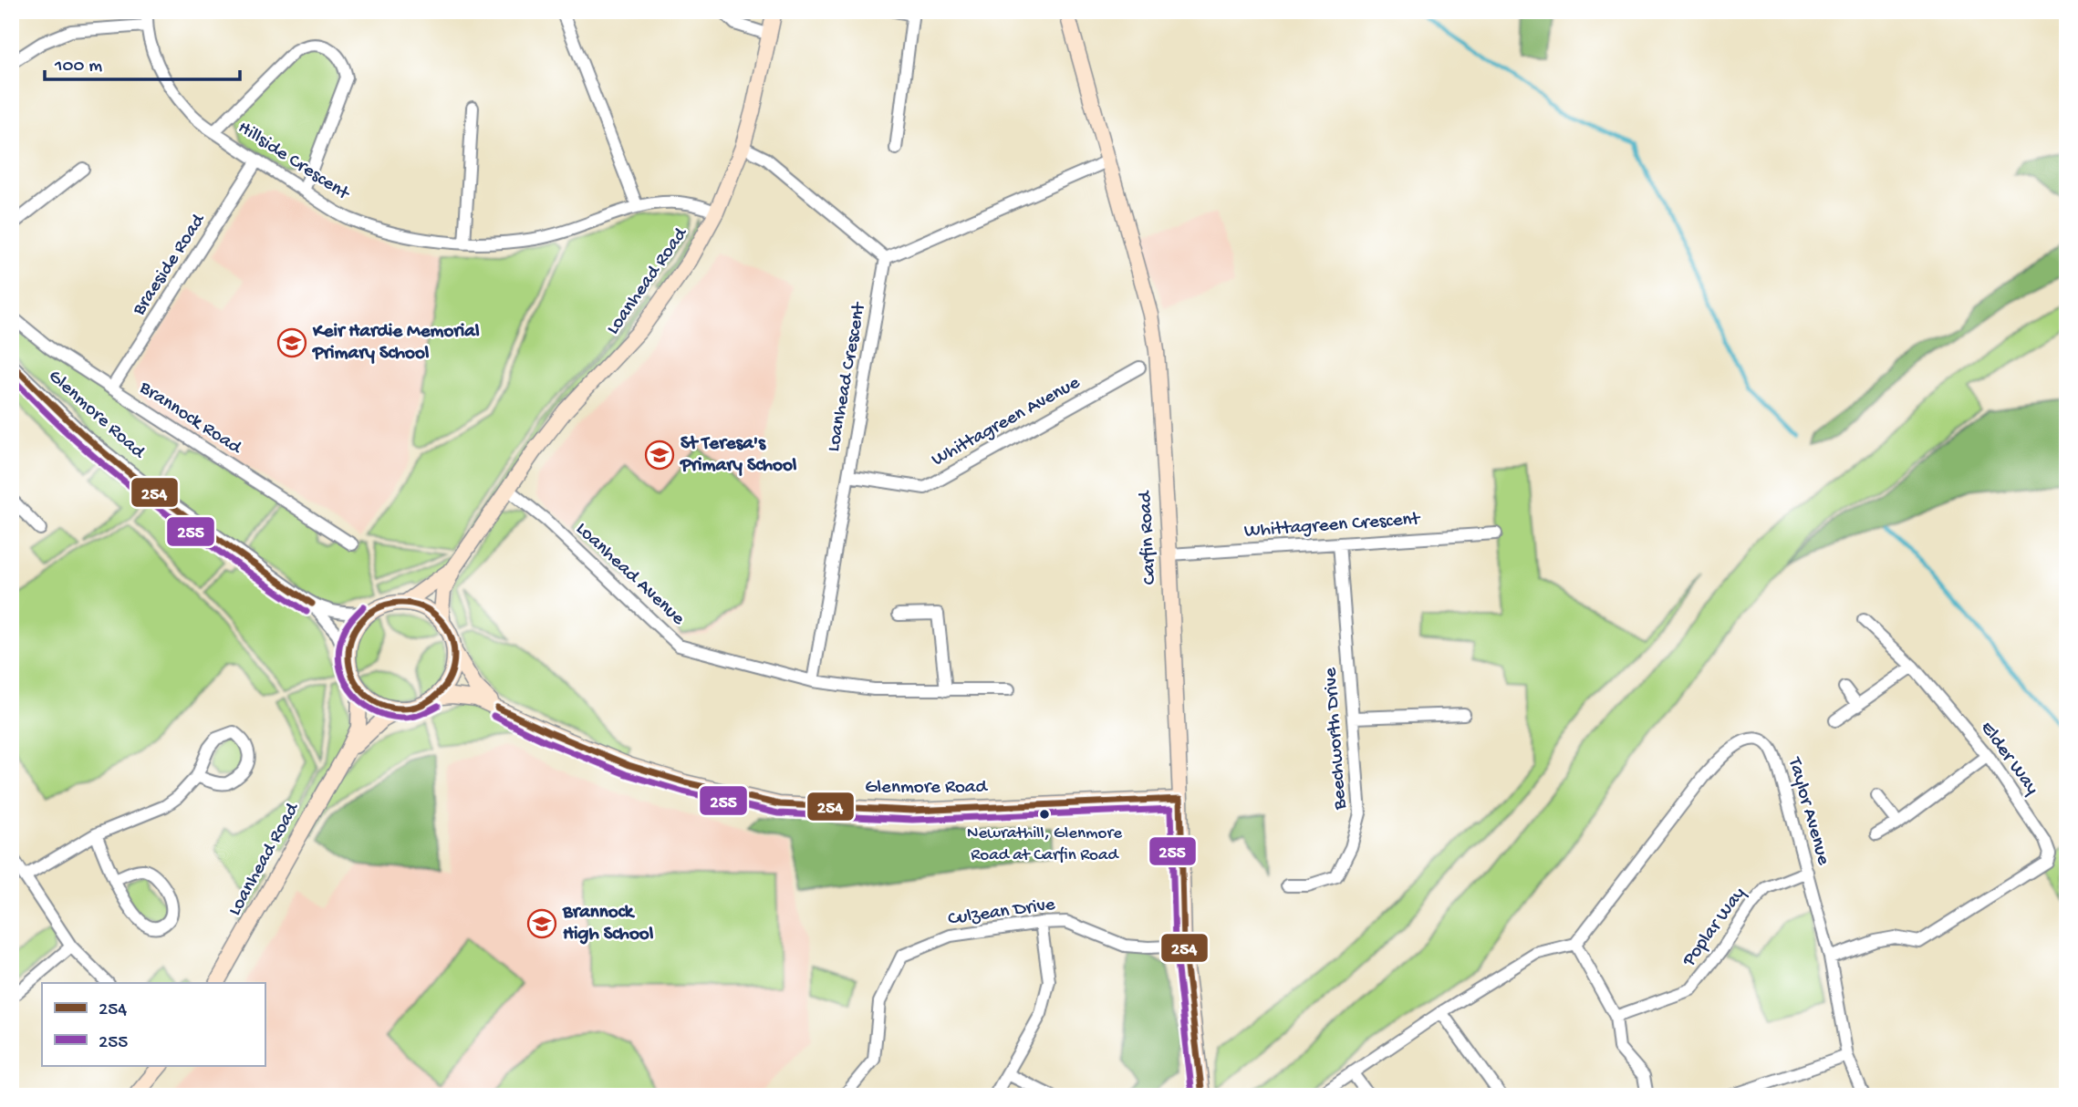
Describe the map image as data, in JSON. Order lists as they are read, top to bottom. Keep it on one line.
{"streets":{"street":["Hillside Crescent","Braeside Road","Loanhead Road","Loanhead Crescent","Glenmore Road","Brannock Road","Whittagreen Avenue","Whittagreen Crescent","Carfin Road","Loanhead Avenue","Beechworth Drive","Elder Way","Taylor Avenue","Culzean Drive","Poplar Way"]},"crossings":[["Hillside Crescent","Braeside Road"],["Hillside Crescent","Loanhead Road"],["Braeside Road","Brannock Road"],["Loanhead Road","Glenmore Road"],["Loanhead Road","Loanhead Avenue"],["Loanhead Crescent","Whittagreen Avenue"],["Loanhead Crescent","Loanhead Avenue"],["Glenmore Road","Carfin Road"],["Whittagreen Crescent","Carfin Road"],["Whittagreen Crescent","Beechworth Drive"],["Carfin Road","Culzean Drive"],["Elder Way","Taylor Avenue"],["Taylor Avenue","Poplar Way"]],"places":{"school or university":["Keir Hardie Memorial Primary School","St Teresa's Primary School","Brannock High School"],"other":["Newrathill, Glenmore Road at Carfin Road"]},"lines":["transit line 254","transit line 255"],"legend":["254","255"],"scale_bar":"100 m"}
